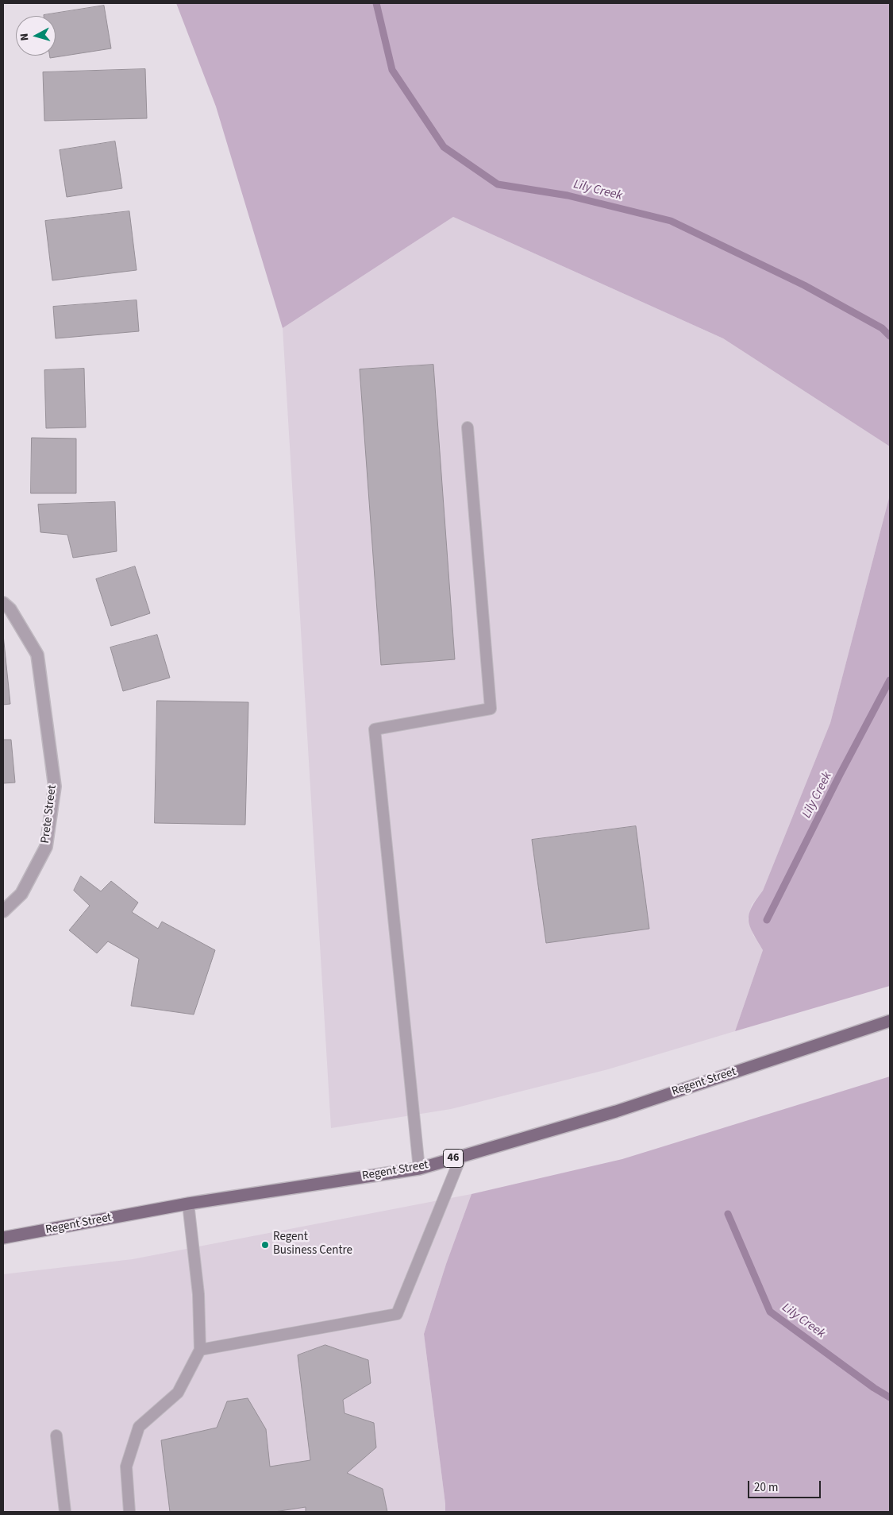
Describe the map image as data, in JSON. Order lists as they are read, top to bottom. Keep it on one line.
{"streets":{"main road":["Regent Street","46"],"street":["Prete Street"]},"water":["Lily Creek"],"places":["Regent Business Centre"],"scale_bar":"20 m","north":"left"}
